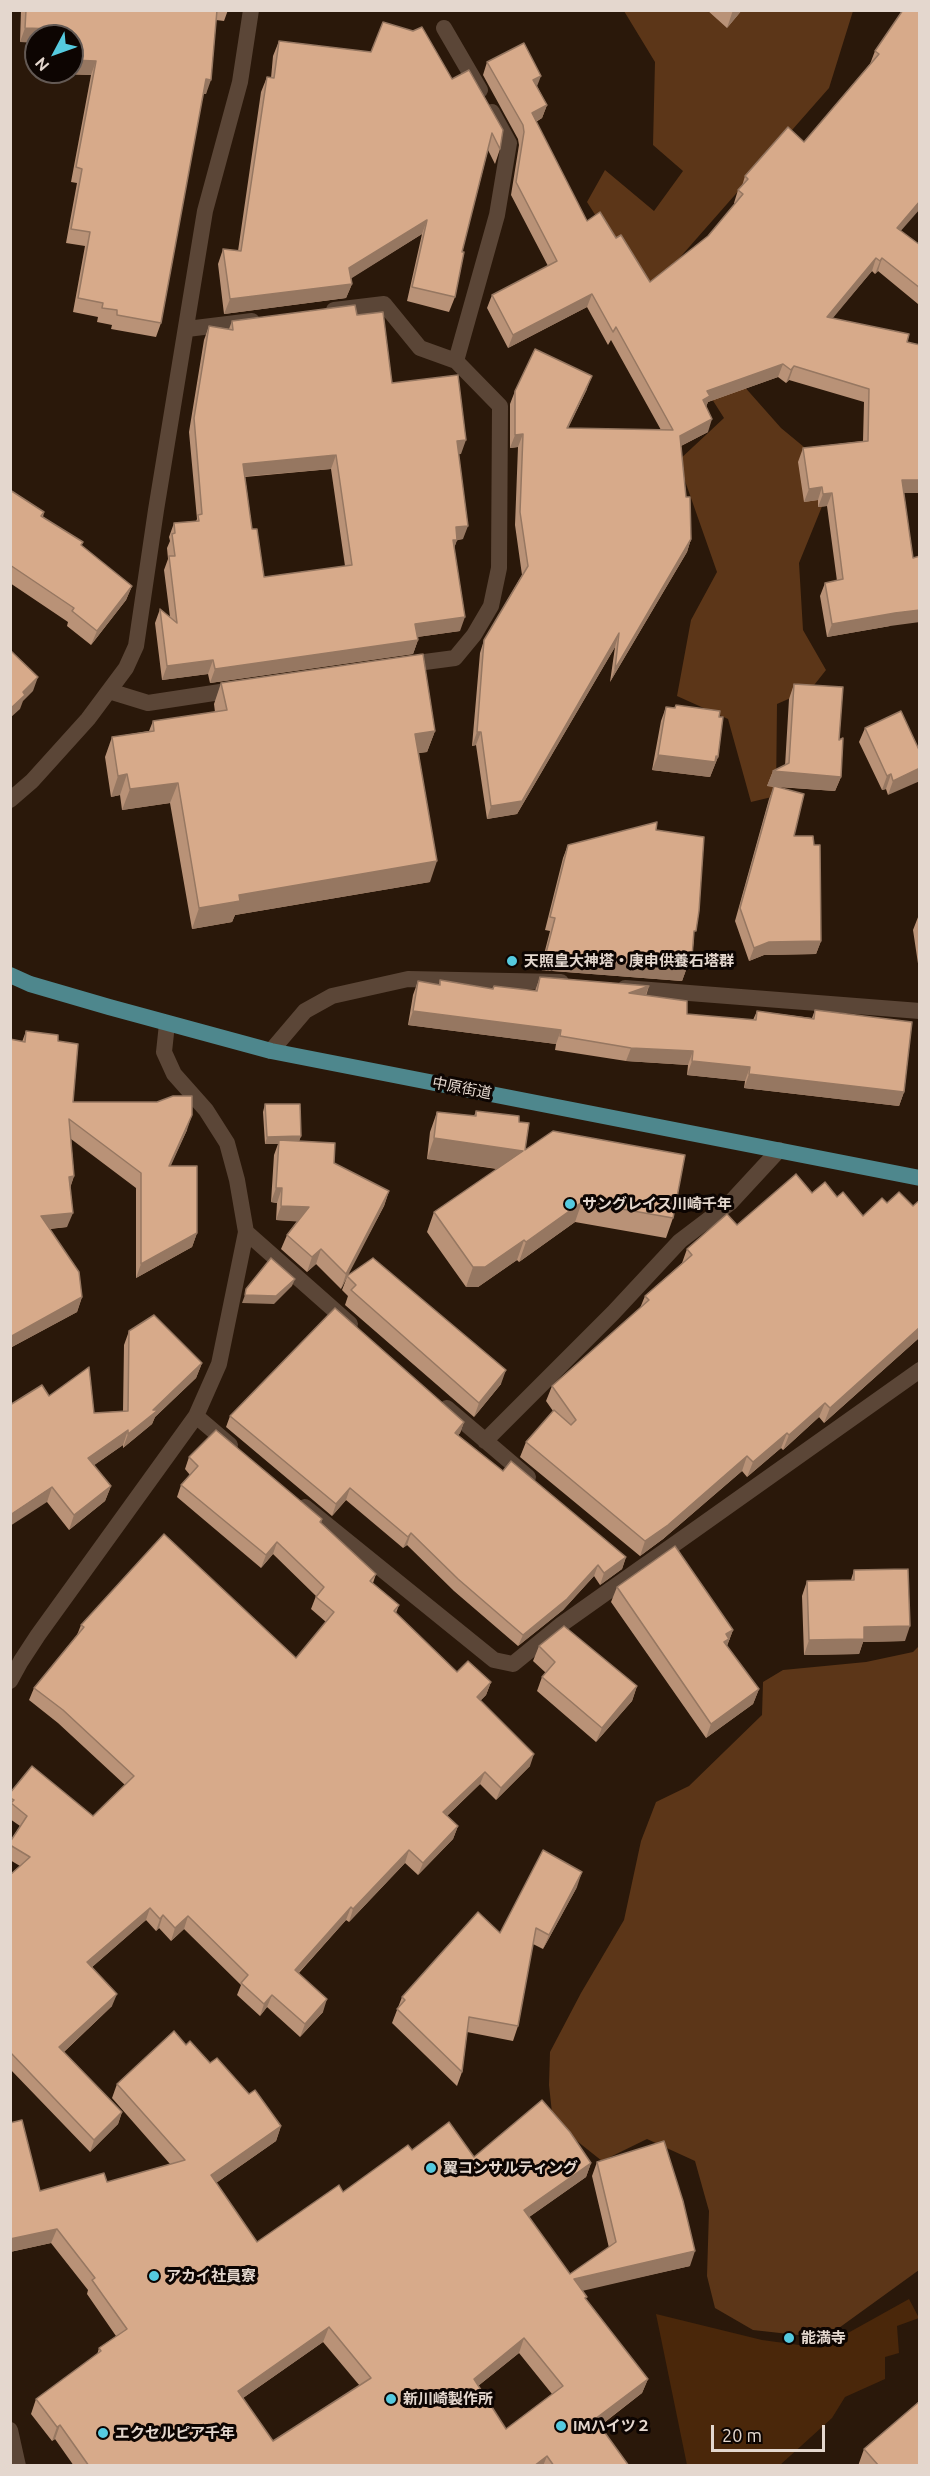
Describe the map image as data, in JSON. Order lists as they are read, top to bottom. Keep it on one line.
{"streets":{"main road":["中原街道"]},"places":["天照皇大神塔・庚申供養石塔群","サングレイス川崎千年","翼コンサルティング","アカイ社員寮","能満寺","新川崎製作所","IMハイツ２","エクセルピア千年"],"scale_bar":"20 m","north":"bottom left"}
